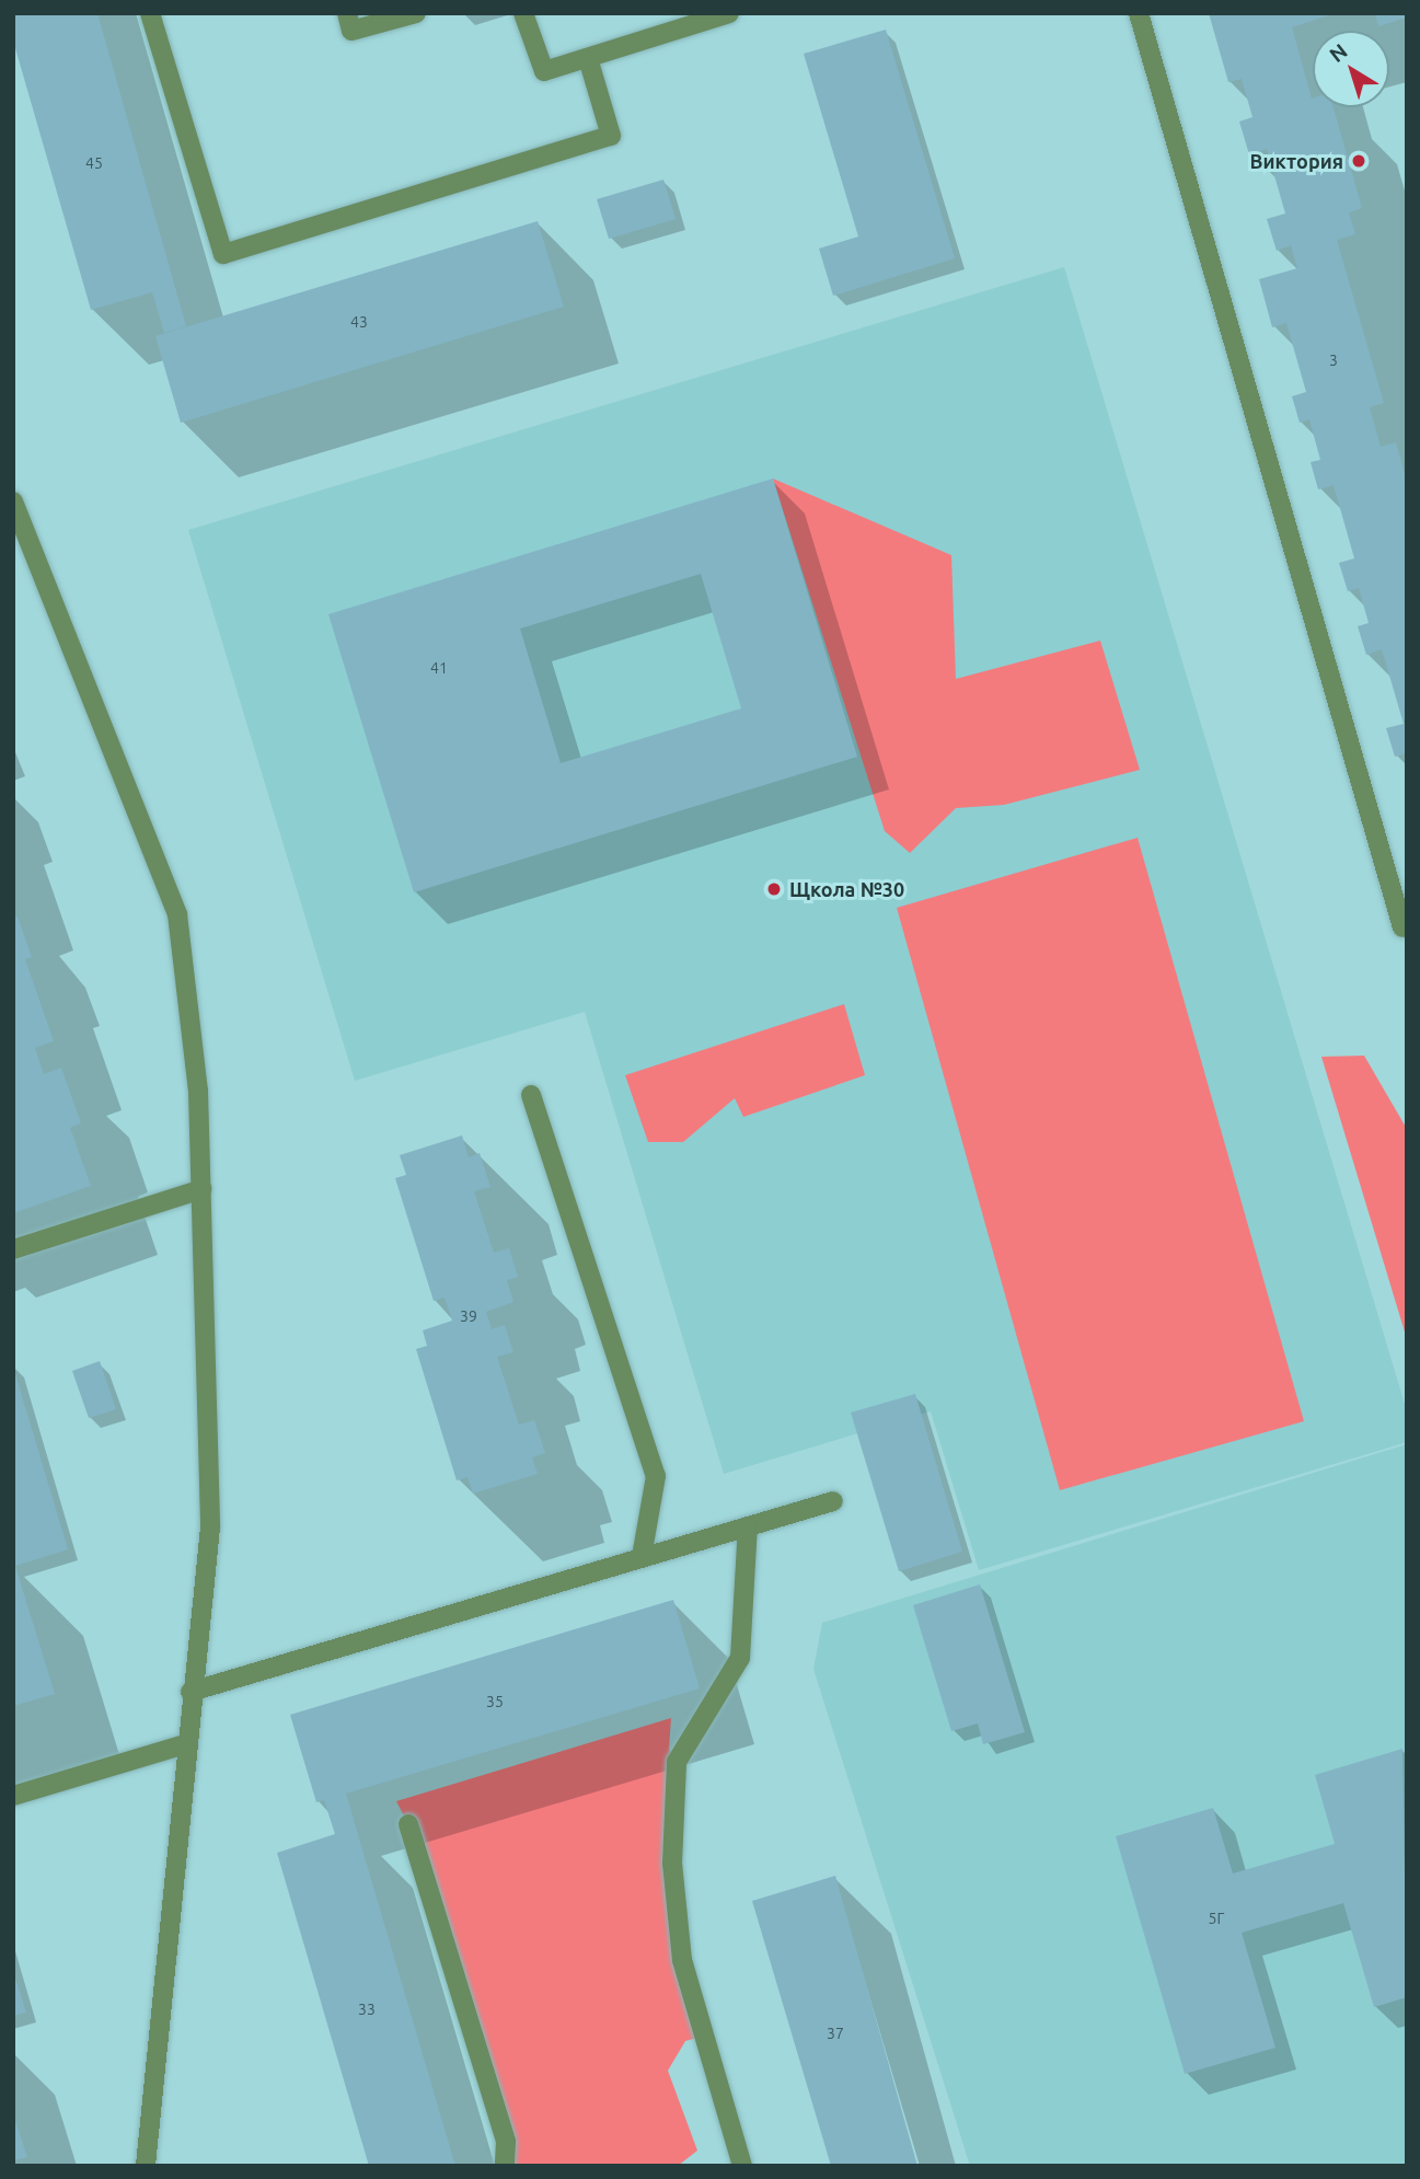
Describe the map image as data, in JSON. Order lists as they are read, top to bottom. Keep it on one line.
{"places":["Виктория","Щкола №30"],"house_numbers":["45","43","3","41","39","35","5Г","33","37"],"north":"top left"}
